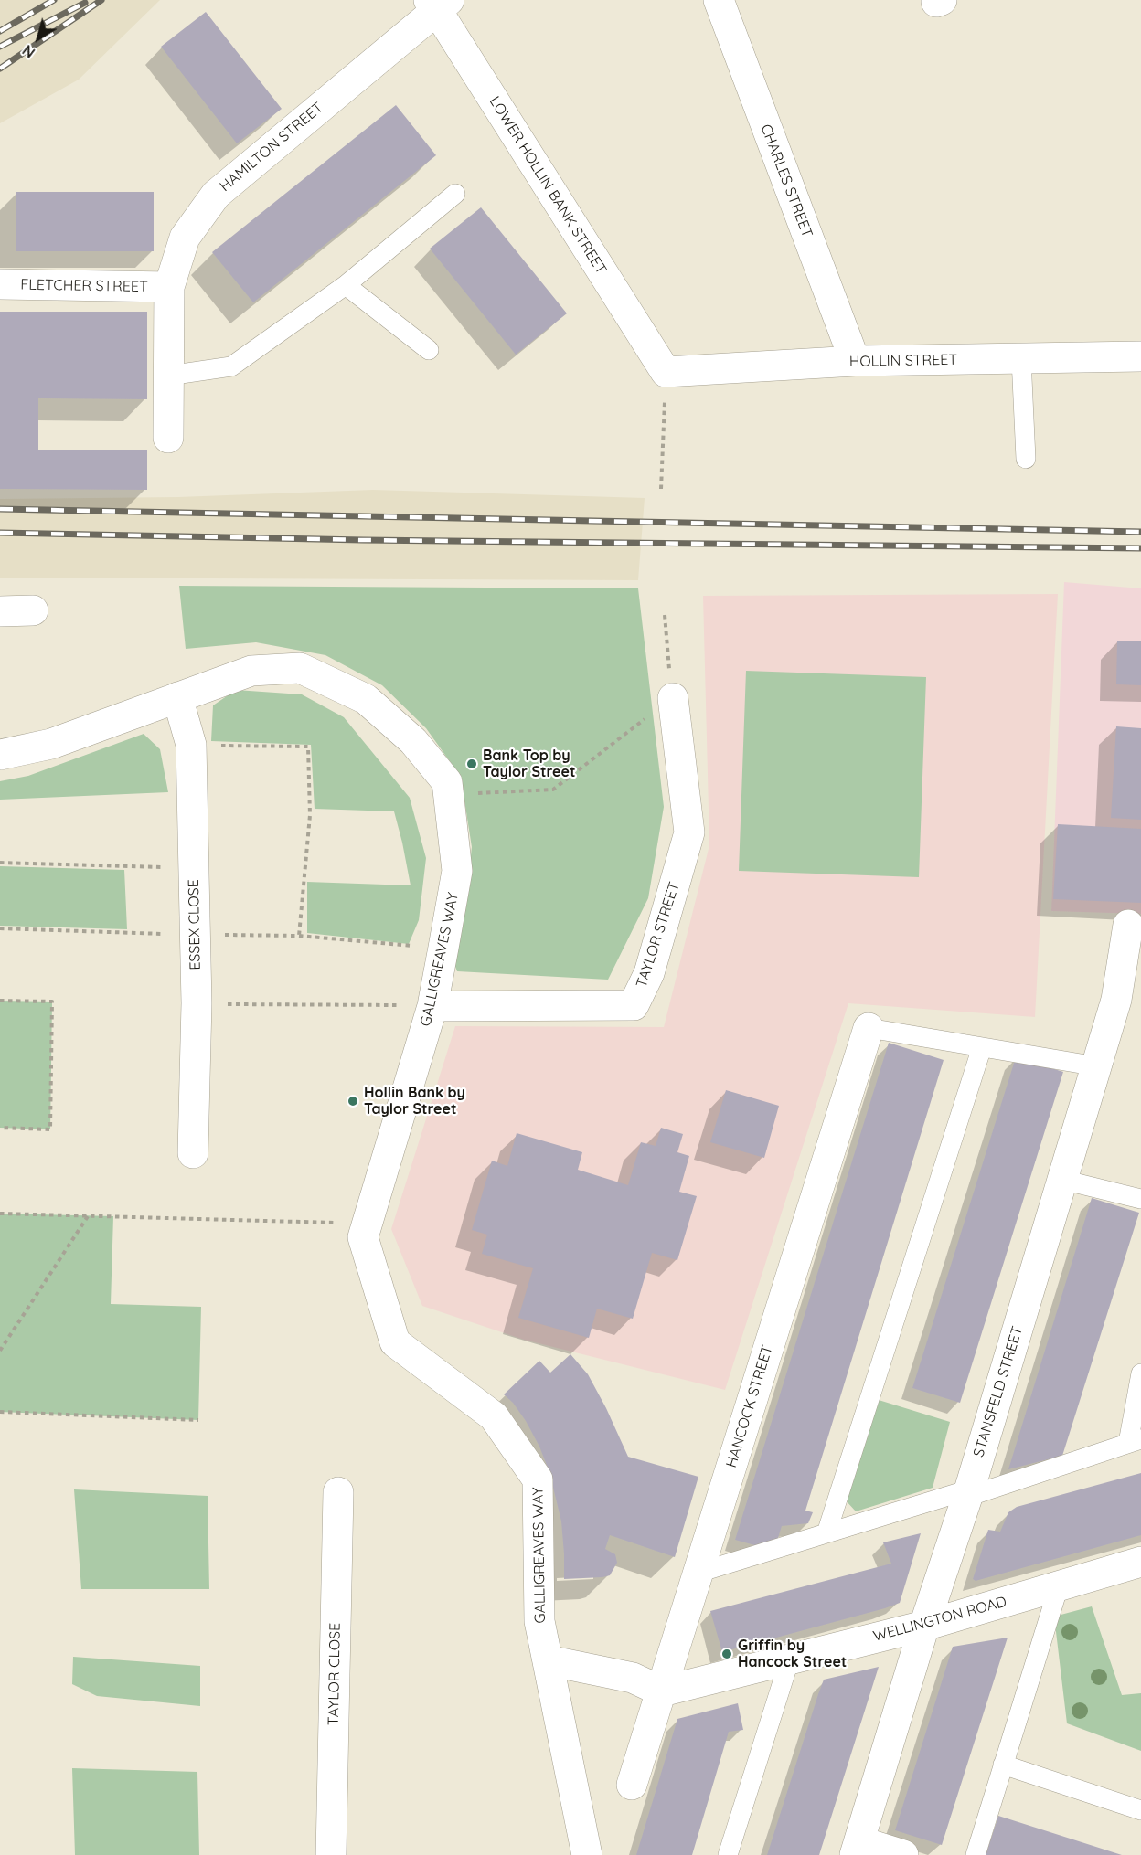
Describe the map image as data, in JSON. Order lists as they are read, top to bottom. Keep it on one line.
{"streets":{"street":["HAMILTON STREET","CHARLES STREET","LOWER HOLLIN BANK STREET","FLETCHER STREET","HOLLIN STREET","ESSEX CLOSE","TAYLOR STREET","GALLIGREAVES WAY","STANSFELD STREET","HANCOCK STREET","WELLINGTON ROAD","TAYLOR CLOSE"]},"crossings":[["HAMILTON STREET","LOWER HOLLIN BANK STREET"],["HAMILTON STREET","FLETCHER STREET"],["CHARLES STREET","HOLLIN STREET"],["LOWER HOLLIN BANK STREET","HOLLIN STREET"],["ESSEX CLOSE","GALLIGREAVES WAY"],["TAYLOR STREET","GALLIGREAVES WAY"],["STANSFELD STREET","WELLINGTON ROAD"],["HANCOCK STREET","WELLINGTON ROAD"]],"places":["Bank Top by Taylor Street","Hollin Bank by Taylor Street","Griffin by Hancock Street"],"north":"bottom left"}
